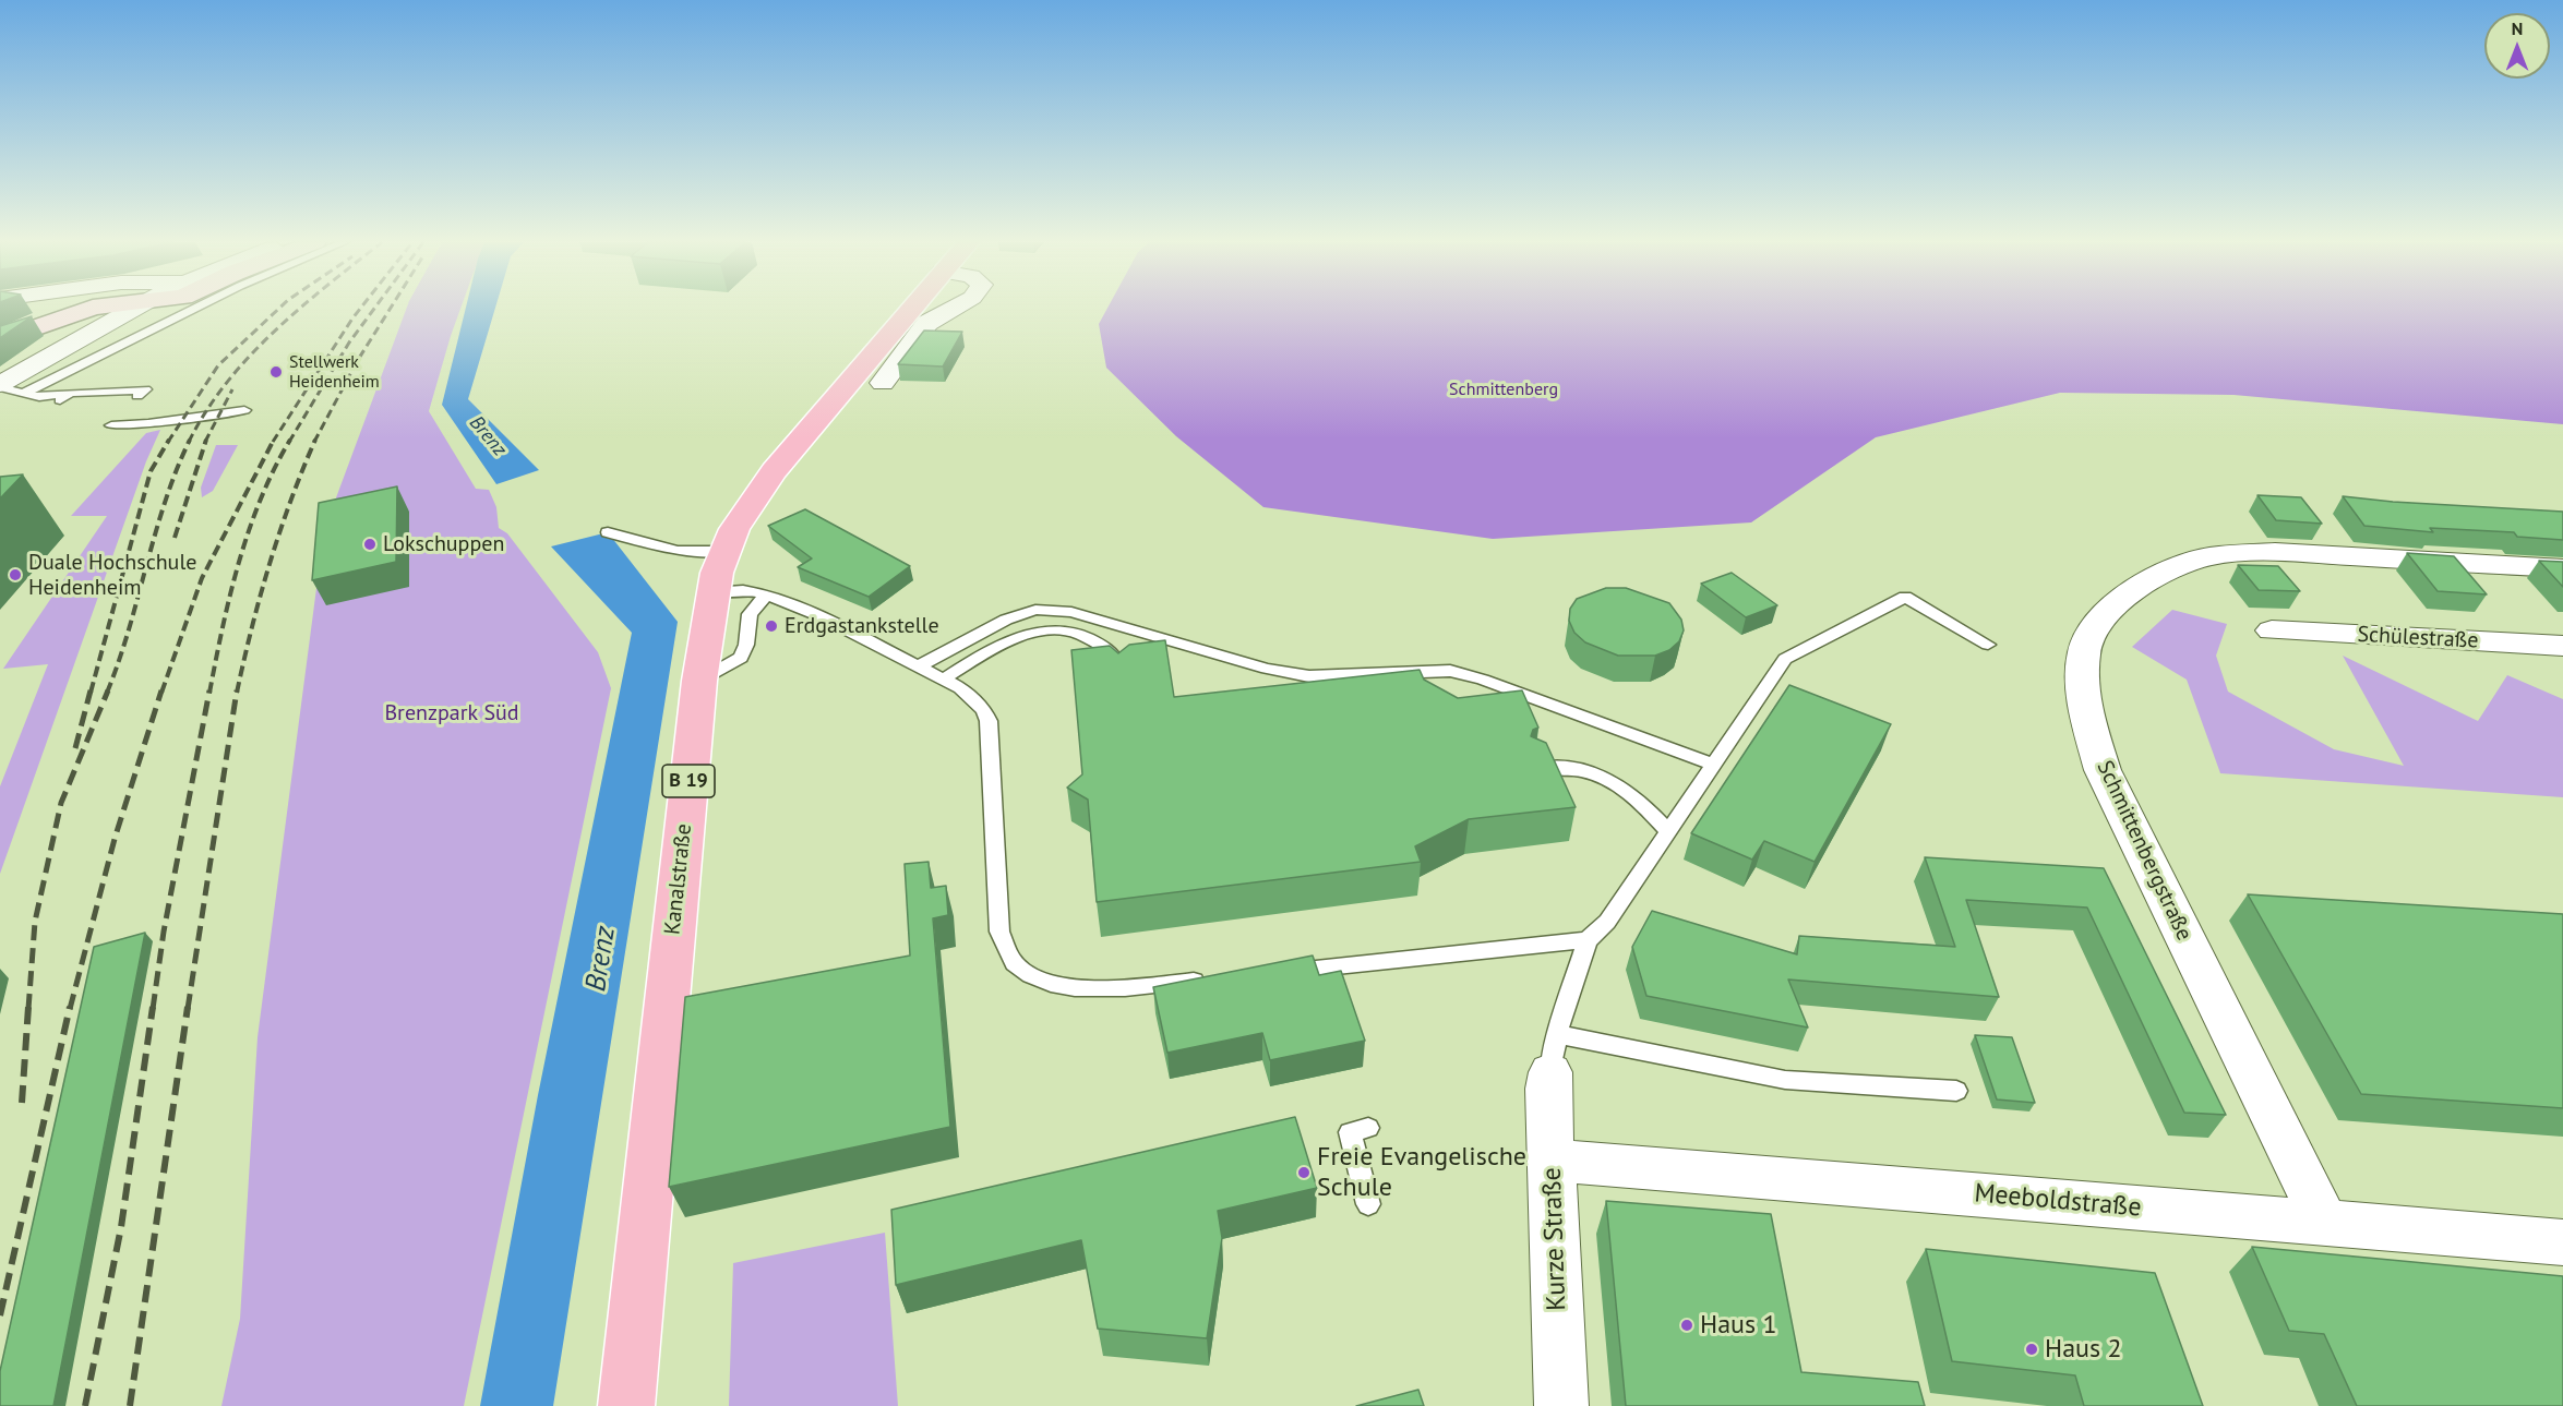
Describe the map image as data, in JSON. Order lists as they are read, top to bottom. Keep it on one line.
{"streets":{"main road":["B 19","Kanalstraße"],"street":["Schülestraße","Schmittenbergstraße","Meeboldstraße","Kurze Straße"]},"crossings":[["Schmittenbergstraße","Meeboldstraße"],["Meeboldstraße","Kurze Straße"]],"water":["Brenz"],"parks":["Schmittenberg","Brenzpark Süd"],"places":["Stellwerk Heidenheim","Lokschuppen","Duale Hochschule Heidenheim","Erdgastankstelle","Freie Evangelische Schule","Haus 1","Haus 2"],"north":"top"}
